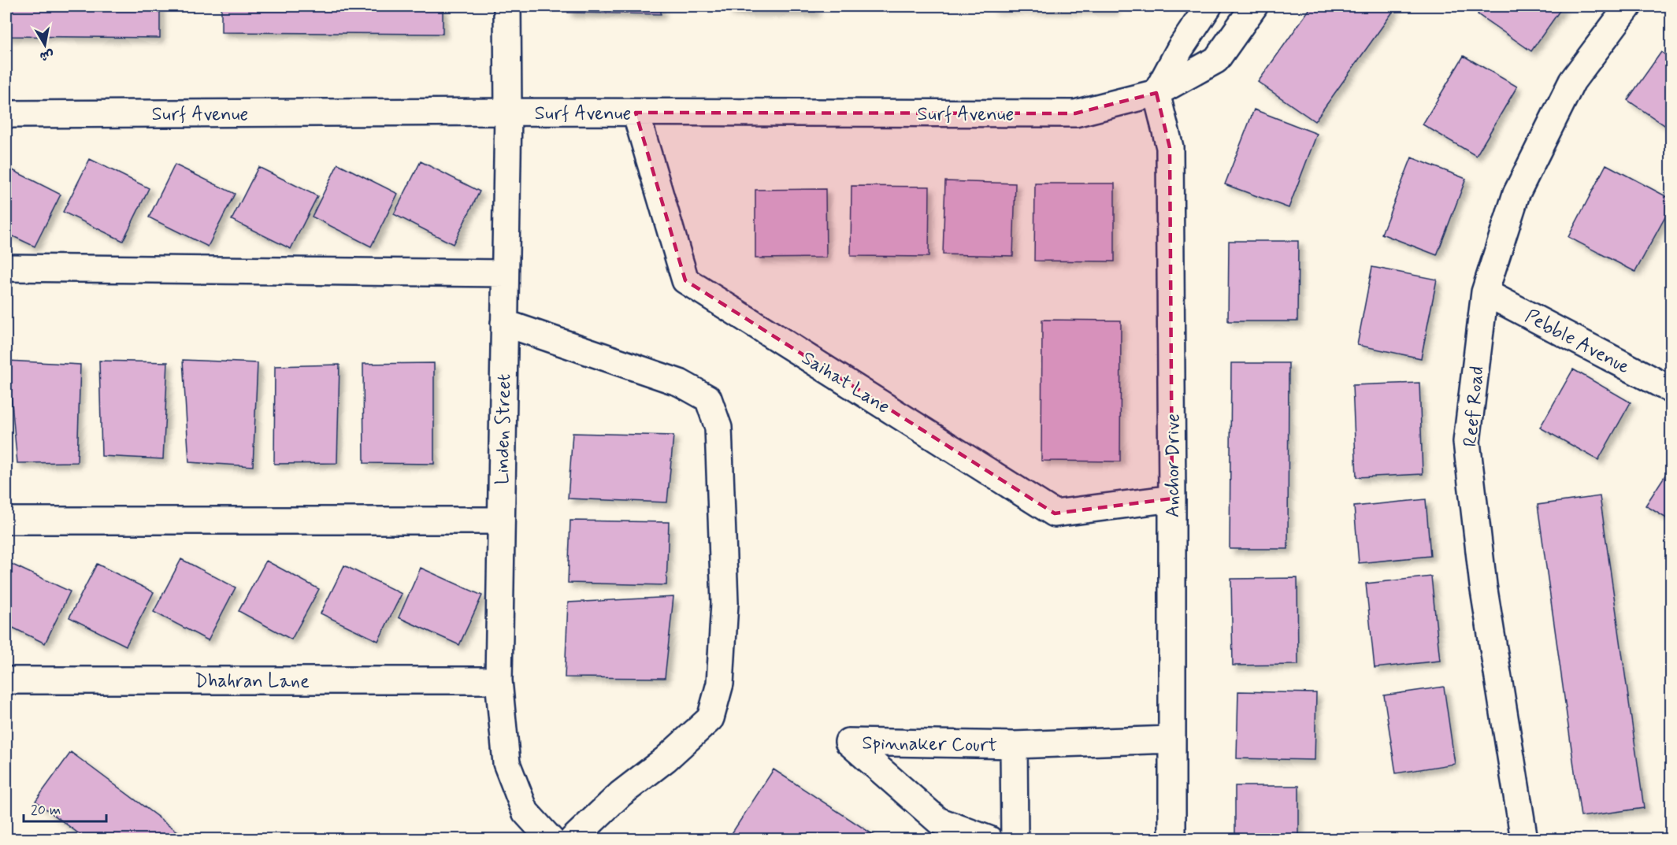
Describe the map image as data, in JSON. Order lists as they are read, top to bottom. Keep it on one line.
{"streets":{"street":["Surf Avenue","Pebble Avenue","Saihat Lane","Reef Road","Linden Street","Anchor Drive","Dhahran Lane","Spinnaker Court"]},"crossings":[["Surf Avenue","Saihat Lane"],["Surf Avenue","Linden Street"],["Surf Avenue","Anchor Drive"],["Pebble Avenue","Reef Road"],["Saihat Lane","Anchor Drive"],["Linden Street","Dhahran Lane"],["Anchor Drive","Spinnaker Court"]],"scale_bar":"20 m","north":"bottom"}
